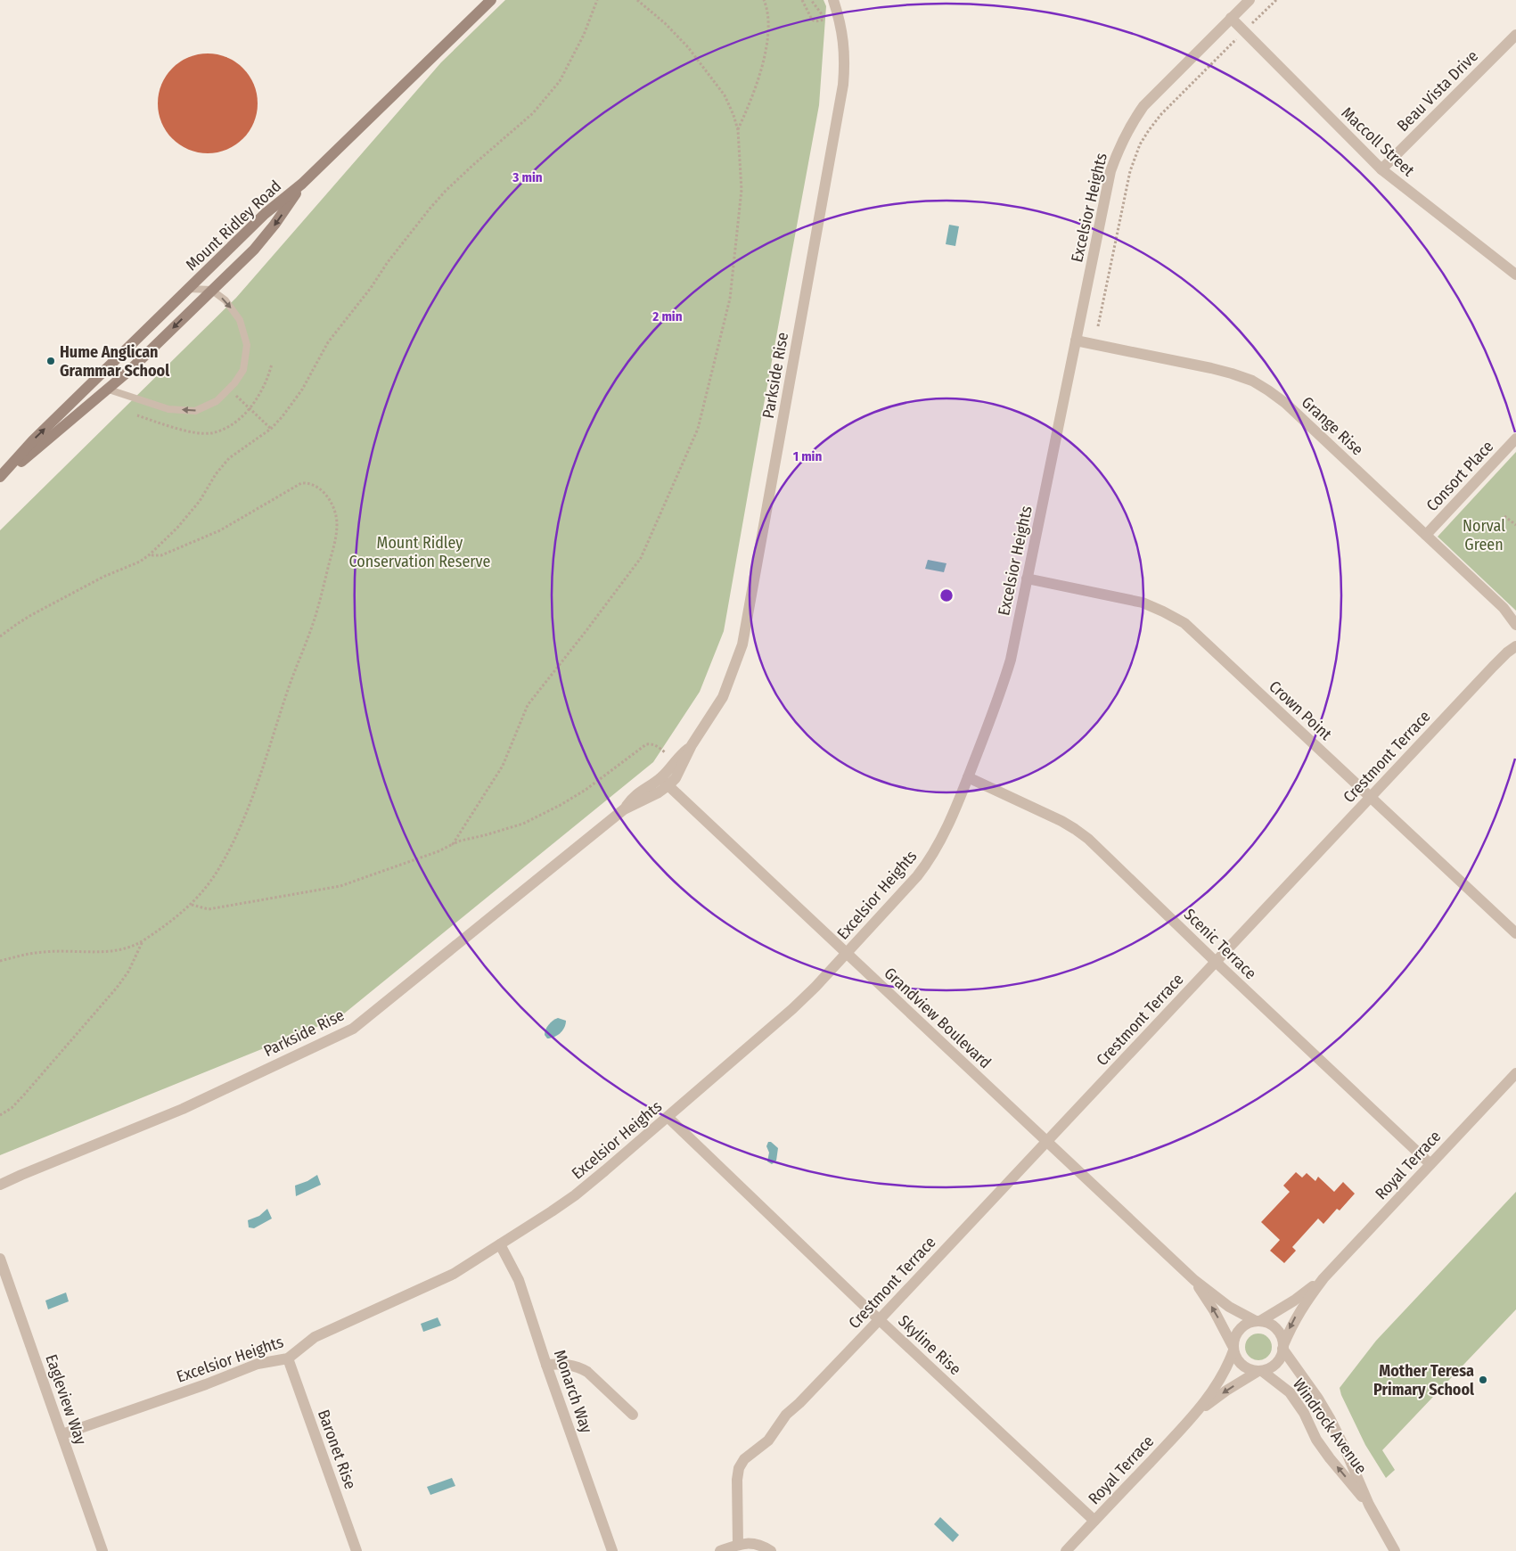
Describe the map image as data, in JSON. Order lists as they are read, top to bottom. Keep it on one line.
{"streets":{"street":["Beau Vista Drive","Maccoll Street","Excelsior Heights","Mount Ridley Road","Parkside Rise","Grange Rise","Consort Place","Crown Point","Crestmont Terrace","Scenic Terrace","Grandview Boulevard","Royal Terrace","Skyline Rise","Monarch Way","Eagleview Way","Windrock Avenue","Baronet Rise"]},"crossings":[["Beau Vista Drive","Maccoll Street"],["Maccoll Street","Excelsior Heights"],["Excelsior Heights","Grange Rise"],["Excelsior Heights","Crown Point"],["Excelsior Heights","Scenic Terrace"],["Excelsior Heights","Grandview Boulevard"],["Excelsior Heights","Skyline Rise"],["Excelsior Heights","Monarch Way"],["Excelsior Heights","Eagleview Way"],["Excelsior Heights","Baronet Rise"],["Parkside Rise","Grandview Boulevard"],["Grange Rise","Consort Place"],["Crown Point","Crestmont Terrace"],["Crestmont Terrace","Scenic Terrace"],["Crestmont Terrace","Grandview Boulevard"],["Crestmont Terrace","Skyline Rise"],["Scenic Terrace","Royal Terrace"],["Grandview Boulevard","Royal Terrace"],["Grandview Boulevard","Windrock Avenue"],["Royal Terrace","Skyline Rise"],["Royal Terrace","Windrock Avenue"]],"parks":["Norval Green","Mount Ridley Conservation Reserve"],"places":["Hume Anglican Grammar School","Mother Teresa Primary School"],"rings":["3 min","2 min","1 min"]}
